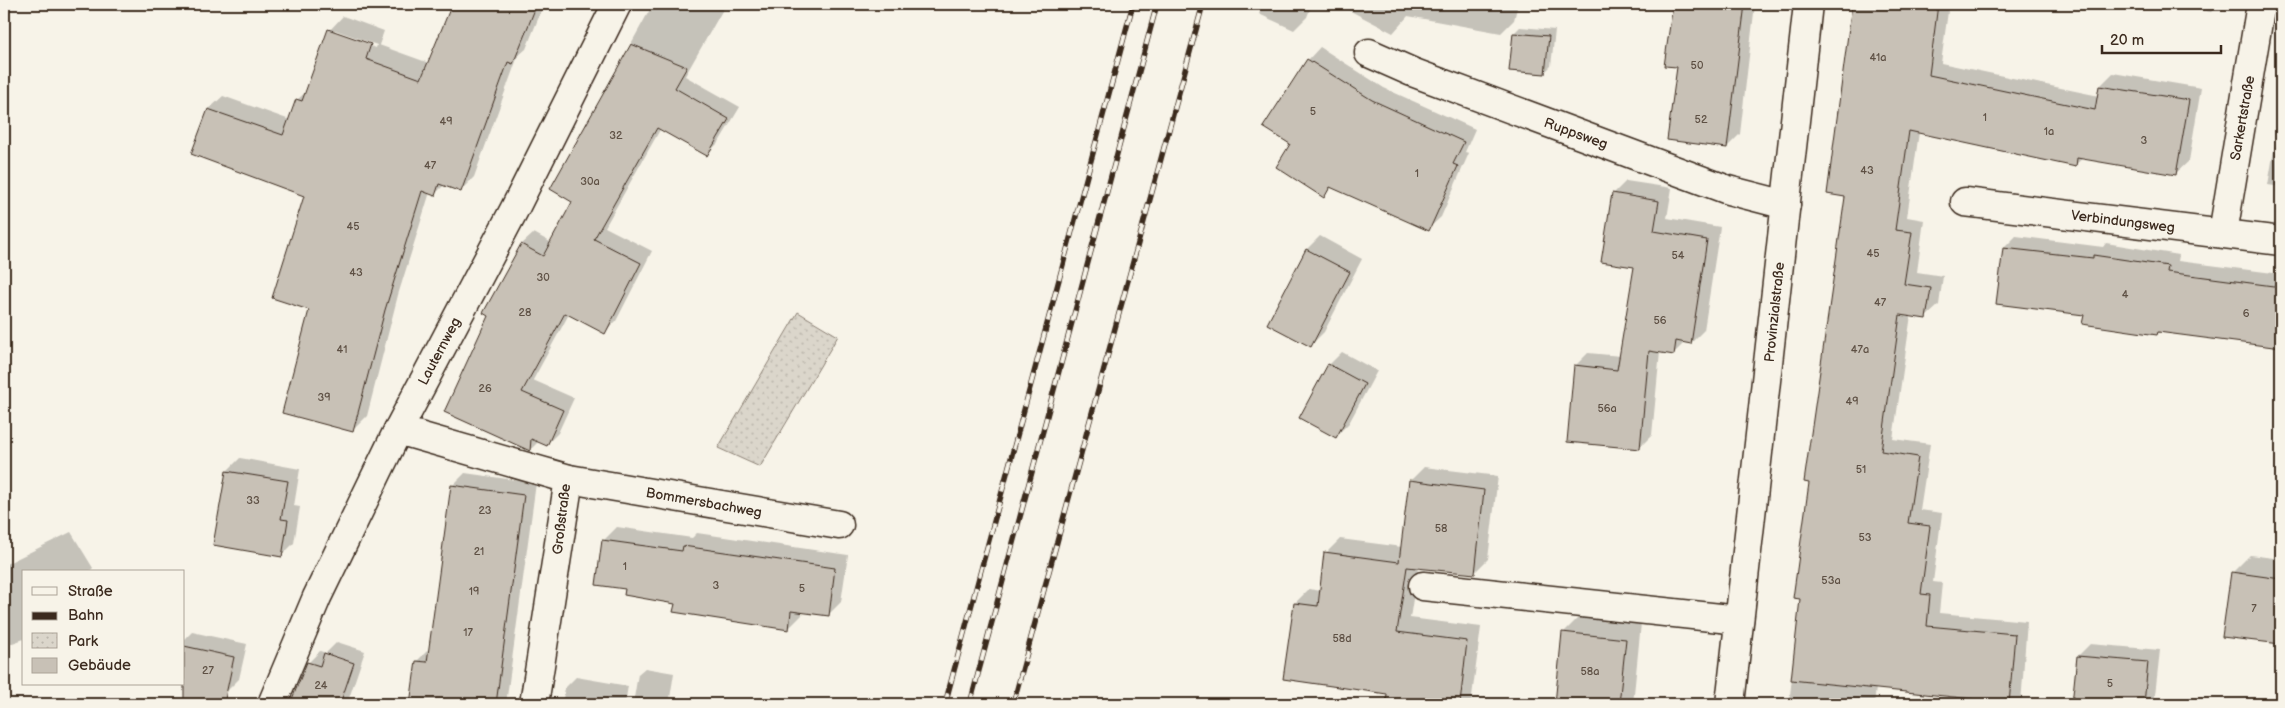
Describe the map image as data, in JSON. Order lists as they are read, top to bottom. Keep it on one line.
{"streets":{"street":["Sarkertstraße","Ruppsweg","Verbindungsweg","Provinzialstraße","Lauternweg","Bommersbachweg","Großstraße"]},"crossings":[["Sarkertstraße","Verbindungsweg"],["Ruppsweg","Provinzialstraße"],["Lauternweg","Großstraße"],["Bommersbachweg","Großstraße"]],"house_numbers":["41a","50","5","1","52","49","1a","32","3","47","43","1","30a","45","45","54","43","30","4","47","28","6","56","41","47a","26","39","49","56a","51","33","23","58","53","21","1","53a","3","5","19","7","17","58d","27","58a","5","24"],"legend":["Straße","Bahn","Park","Gebäude"],"scale_bar":"20 m"}
